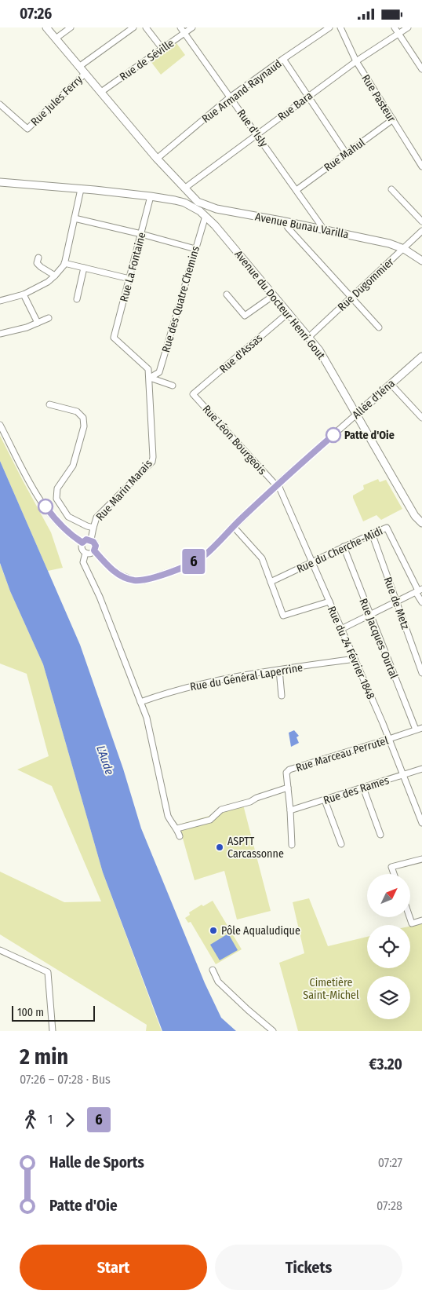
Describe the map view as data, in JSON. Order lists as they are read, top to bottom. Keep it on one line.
{"streets":{"main road":["Avenue Bunau Varilla","Avenue du Docteur Henri Gout","Allée d'Iéna"],"street":["Rue de Séville","Rue Armand Raynaud","Rue Pasteur","Rue Jules Ferry","Rue Bara","Rue d'Isly","Rue Mahul","Rue La Fontaine","Rue Dugommier","Rue des Quatre Chemins","Rue d'Assas","Rue Léon Bourgeois","Rue Marin Marais","Rue du Cherche-Midi","Rue de Metz","Rue Jacques Ourtal","Rue du 24 Février 1848","Rue du Général Laperrine","Rue Marceau Perrutel","Rue des Rames"]},"crossings":[["Rue de Séville","Rue d'Isly"],["Rue Armand Raynaud","Rue d'Isly"],["Rue Pasteur","Rue Bara"],["Rue Pasteur","Rue Mahul"],["Rue Bara","Rue d'Isly"],["Rue Bara","Avenue Bunau Varilla"],["Rue d'Isly","Rue Mahul"],["Rue d'Isly","Avenue Bunau Varilla"],["Avenue Bunau Varilla","Rue Dugommier"],["Rue La Fontaine","Rue Marin Marais"],["Rue Dugommier","Avenue du Docteur Henri Gout"],["Rue des Quatre Chemins","Avenue du Docteur Henri Gout"],["Rue des Quatre Chemins","Rue Marin Marais"],["Avenue du Docteur Henri Gout","Rue d'Assas"],["Avenue du Docteur Henri Gout","Allée d'Iéna"],["Rue d'Assas","Rue Léon Bourgeois"],["Allée d'Iéna","Rue Léon Bourgeois"],["Allée d'Iéna","Rue Marin Marais"],["Allée d'Iéna","Rue du 24 Février 1848"],["Rue Léon Bourgeois","Rue du 24 Février 1848"],["Rue du Cherche-Midi","Rue de Metz"],["Rue du Cherche-Midi","Rue Jacques Ourtal"],["Rue du Cherche-Midi","Rue du 24 Février 1848"],["Rue Jacques Ourtal","Rue Marceau Perrutel"],["Rue du 24 Février 1848","Rue du Général Laperrine"],["Rue du 24 Février 1848","Rue Marceau Perrutel"],["Rue du 24 Février 1848","Rue des Rames"],["Rue Marceau Perrutel","Rue des Rames"]],"water":["L'Aude"],"parks":["Cimetière Saint-Michel"],"places":["Patte d'Oie","ASPTT Carcassonne","Pôle Aqualudique"],"lines":["bus line 6"],"scale_bar":"100 m","north":"top right","page":{"status":"07:26","on_map":"6","scale":"100 m","heading":["2 min","07:26 – 07:28 · Bus","€3.20"],"legs":["1","6"],"list":[{"name":"Halle de Sports","value":"07:27"},{"name":"Patte d'Oie","value":"07:28"}],"buttons":["Start","Tickets"]}}
